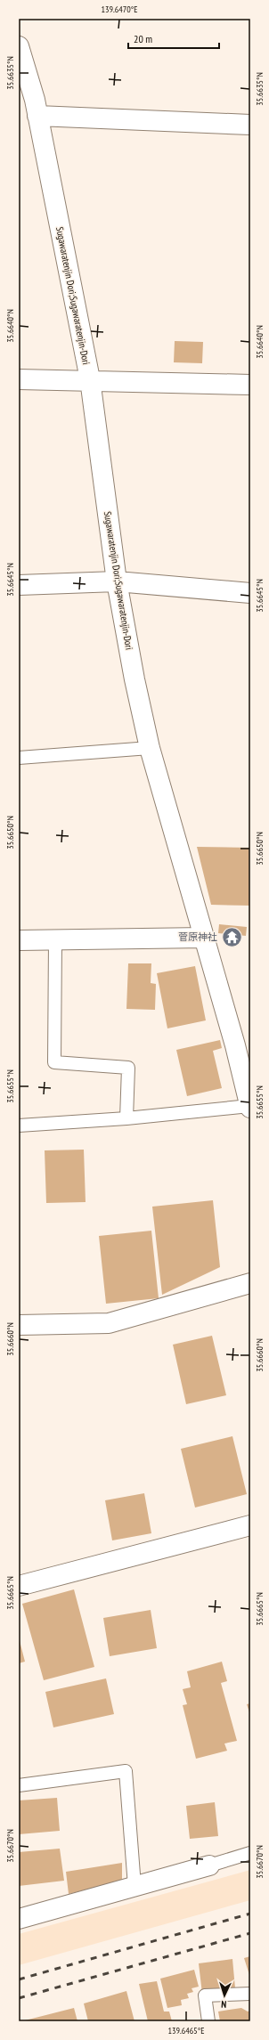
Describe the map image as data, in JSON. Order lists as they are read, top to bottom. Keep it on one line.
{"streets":{"street":["Sugawaratenjin Dori;Sugawaratenjin-Dori"]},"places":{"temple":["菅原神社"]},"scale_bar":"20 m","north":"bottom","coordinates":["139.6470°E","35.6635°N","35.6640°N","35.6645°N","35.6650°N","35.6655°N","35.6660°N","35.6665°N","35.6670°N","139.6465°E"]}
